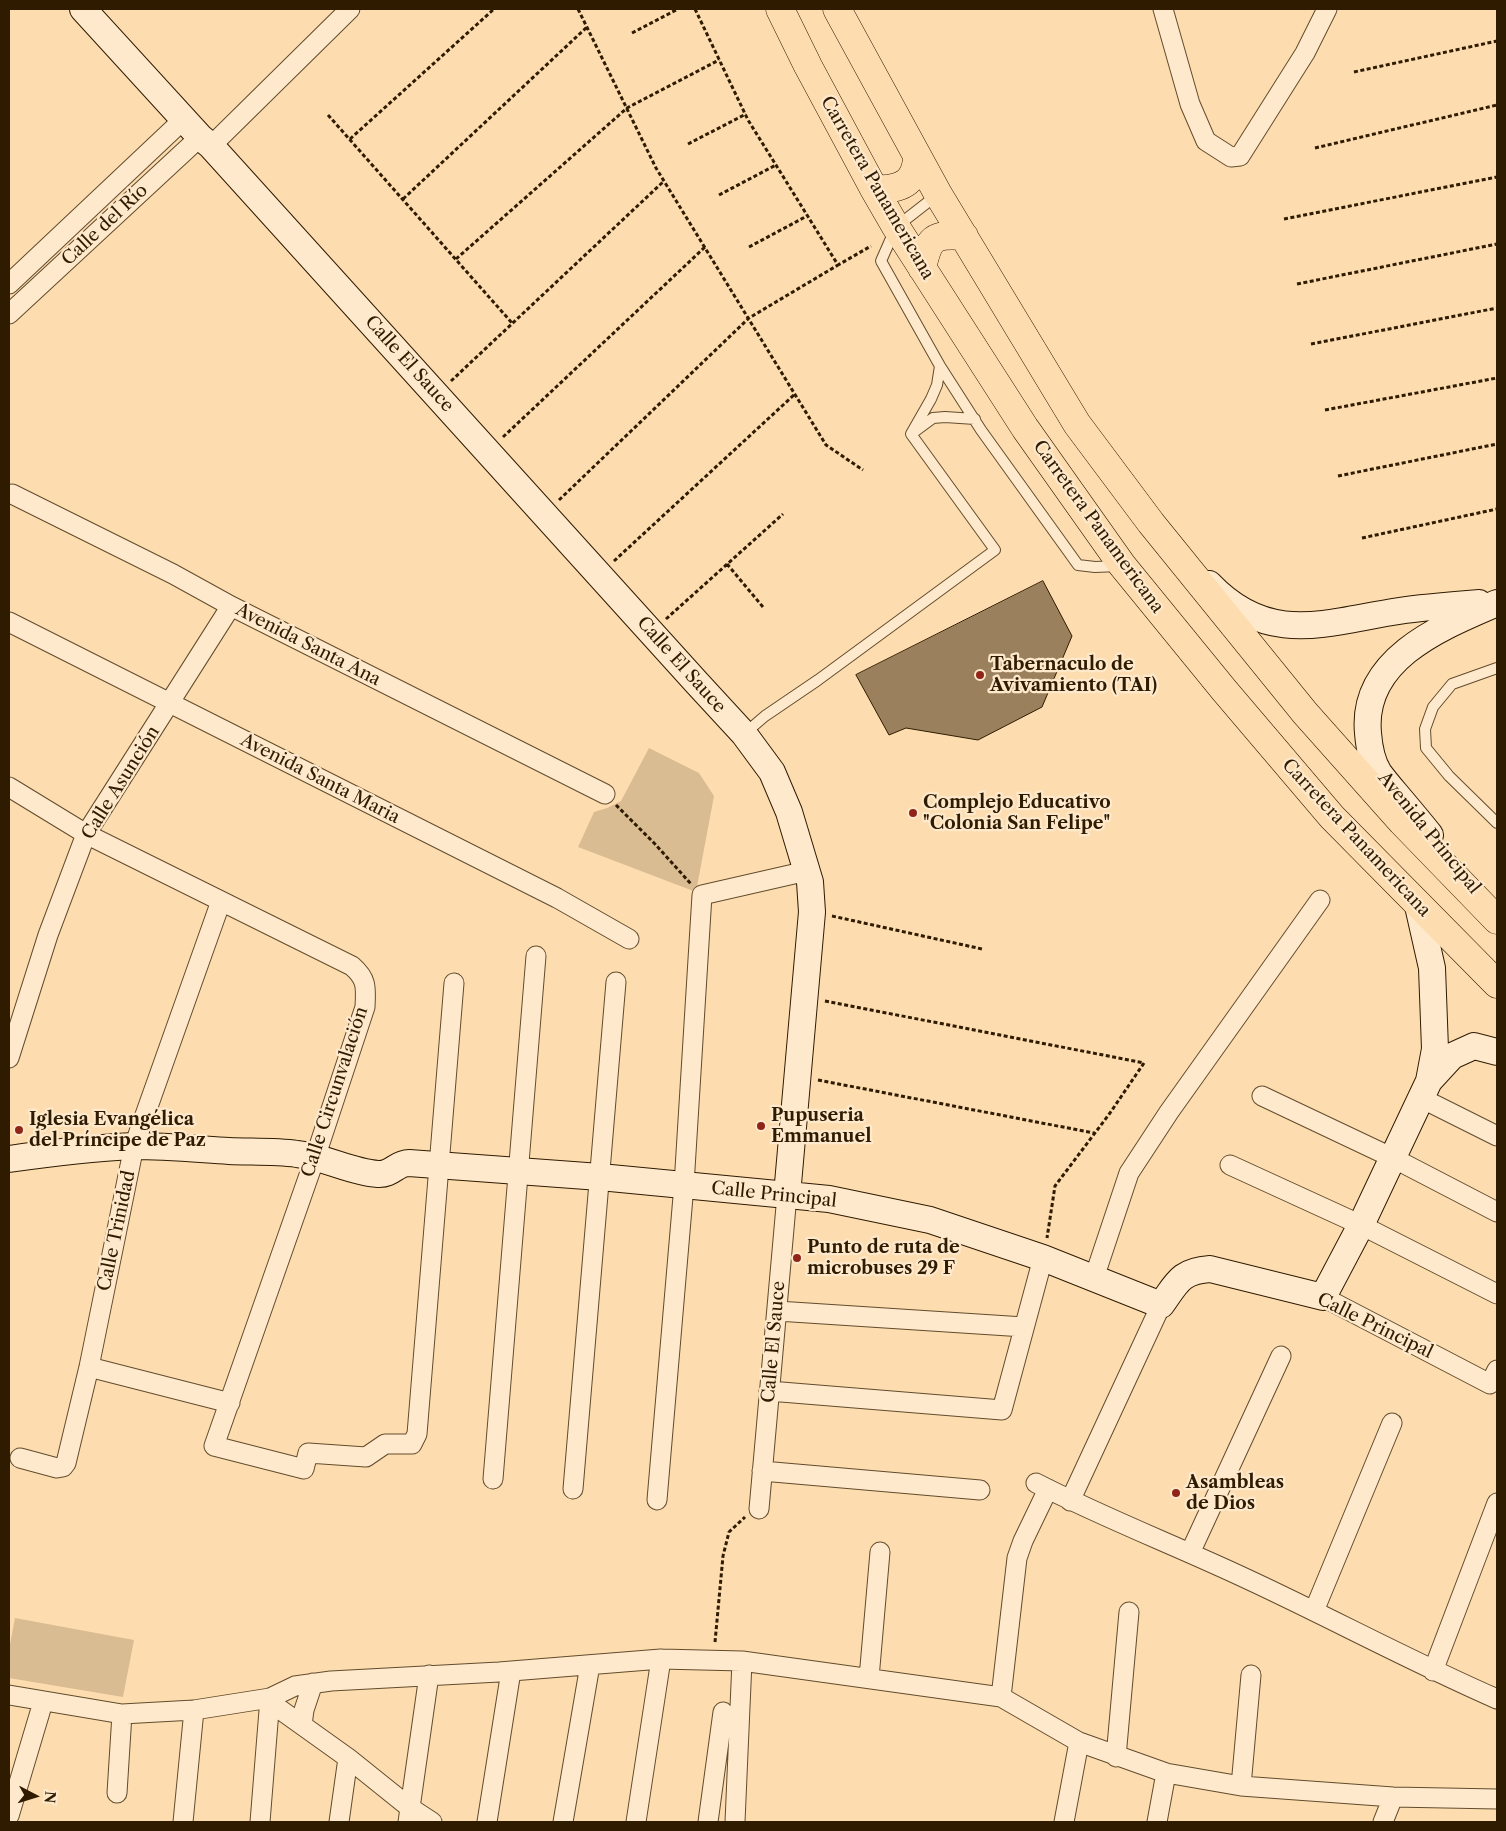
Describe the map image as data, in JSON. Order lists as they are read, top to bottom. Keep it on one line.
{"streets":{"highway":["Carretera Panamericana"],"street":["Calle del Río","Calle El Sauce","Avenida Santa Ana","Avenida Santa Maria","Calle Asunción","Avenida Principal","Calle Circunvalación","Calle Principal","Calle Trinidad"]},"crossings":[["Calle del Río","Calle El Sauce"],["Calle El Sauce","Calle Principal"],["Avenida Santa Ana","Calle Asunción"],["Avenida Santa Maria","Calle Asunción"],["Calle Asunción","Calle Circunvalación"],["Calle Circunvalación","Calle Principal"],["Calle Circunvalación","Calle Trinidad"],["Calle Principal","Calle Trinidad"]],"places":["Tabernaculo de Avivamiento (TAI)","Complejo Educativo \"Colonia San Felipe\"","Pupuseria Emmanuel","Iglesia Evangélica del Príncipe de Paz","Punto de ruta de microbuses 29 F","Asambleas de Dios"],"north":"right"}
